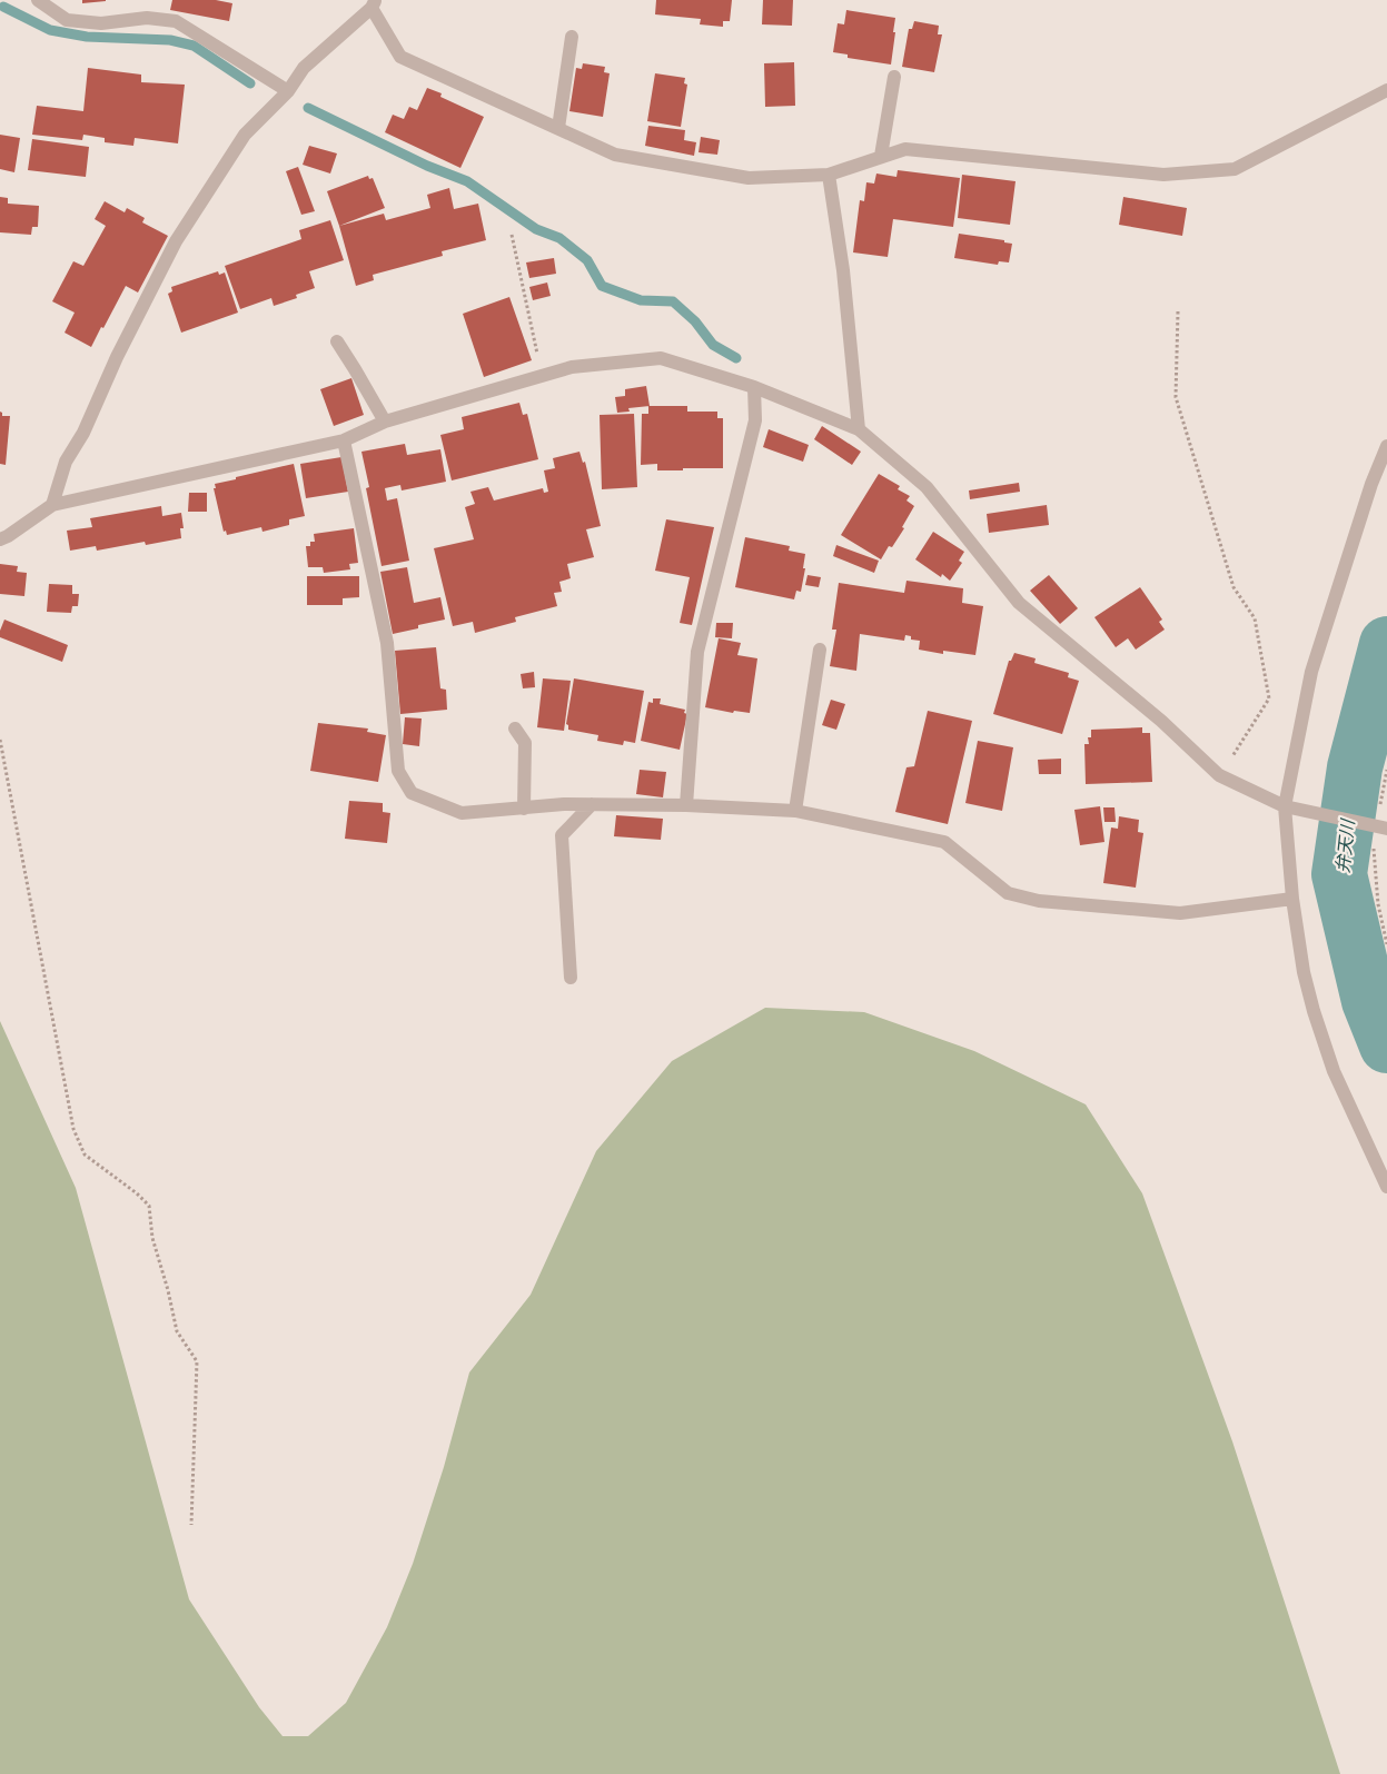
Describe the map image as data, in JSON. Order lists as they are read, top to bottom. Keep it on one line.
{"water":["弁天川"]}
